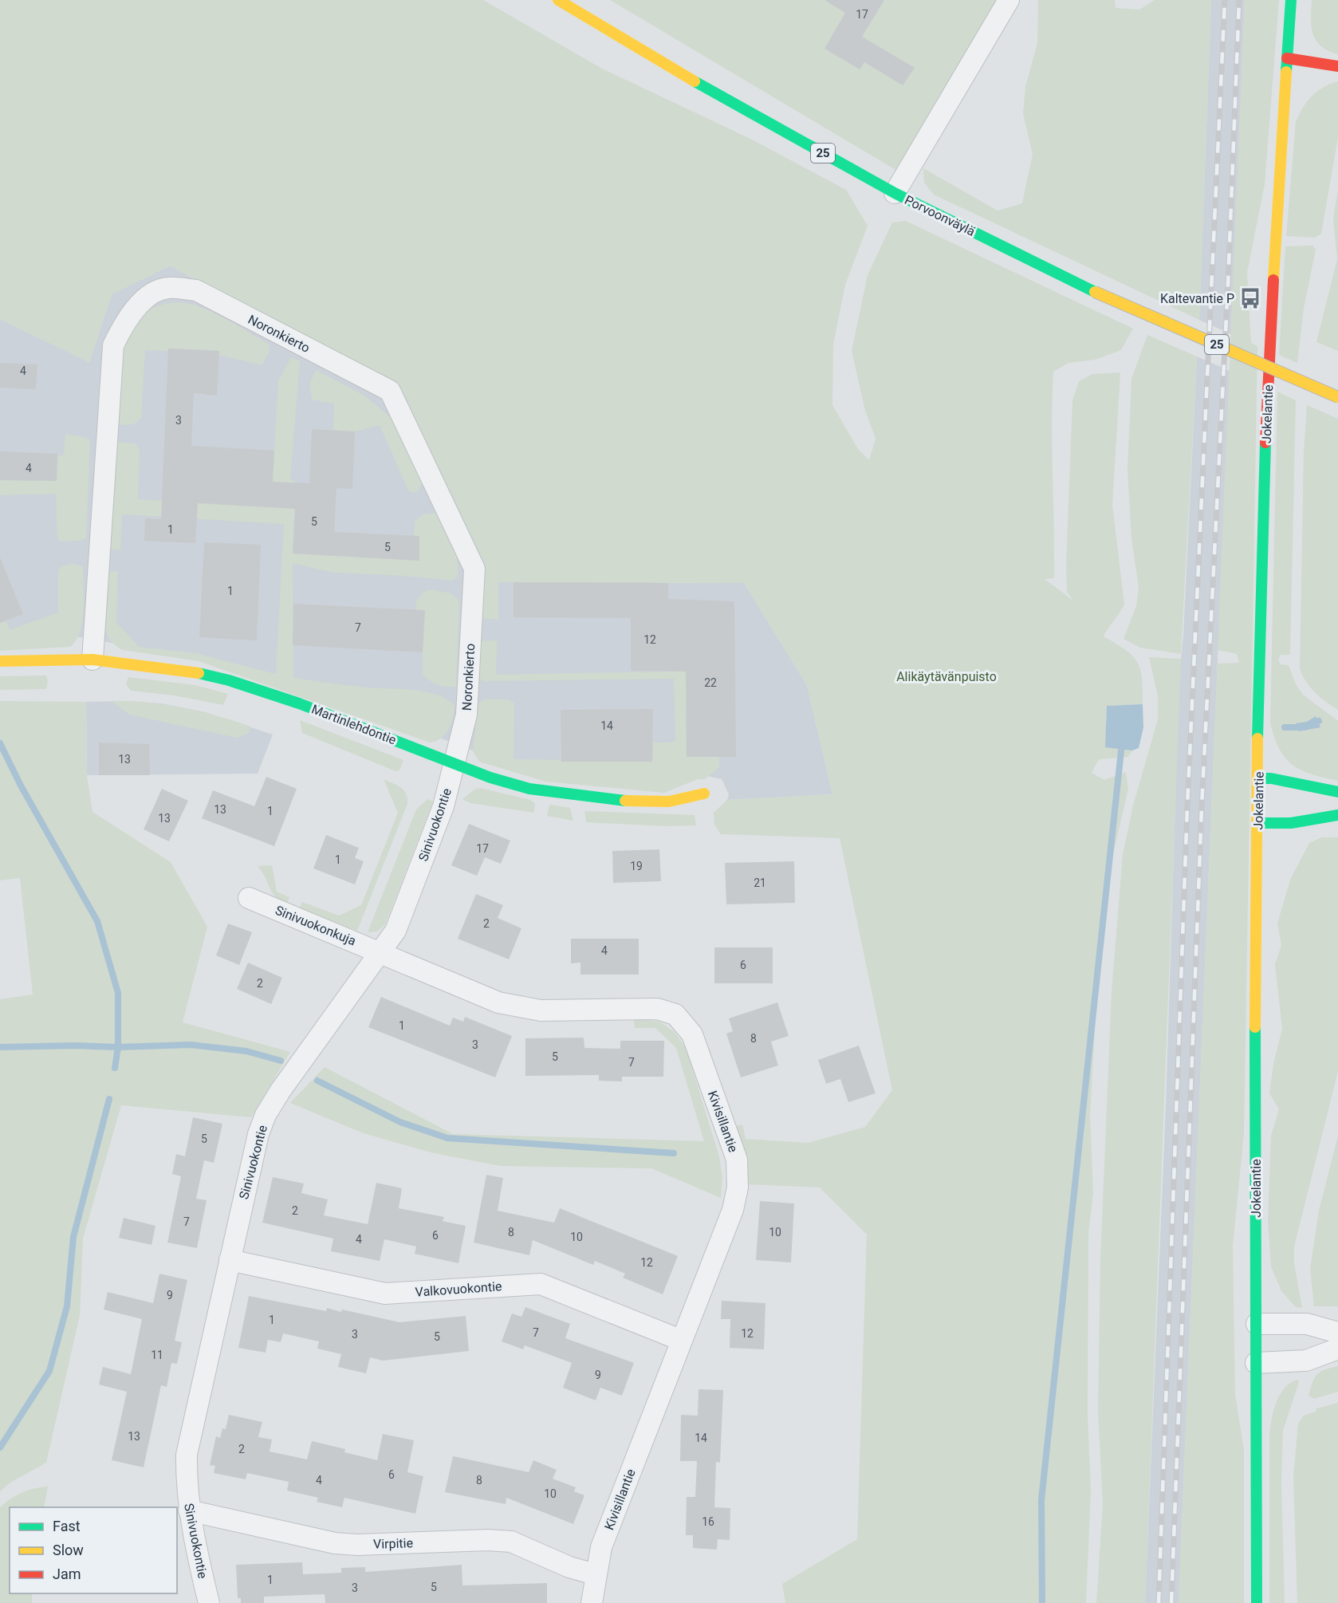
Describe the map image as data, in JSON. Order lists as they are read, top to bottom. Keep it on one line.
{"streets":{"main road":["25","Porvoonväylä","Jokelantie","Martinlehdontie"],"street":["Noronkierto","Sinivuokontie","Sinivuokonkuja","Kivisillantie","Valkovuokontie","Virpitie"]},"crossings":[["Noronkierto","Martinlehdontie"],["Noronkierto","Sinivuokontie"],["Martinlehdontie","Sinivuokontie"],["Sinivuokontie","Sinivuokonkuja"],["Sinivuokontie","Kivisillantie"],["Sinivuokontie","Valkovuokontie"],["Sinivuokontie","Virpitie"],["Sinivuokonkuja","Kivisillantie"],["Kivisillantie","Valkovuokontie"],["Kivisillantie","Virpitie"]],"parks":["Alikäytävänpuisto"],"places":{"bus stop":["Kaltevantie P"]},"house_numbers":["17","4","3","4","5","1","5","1","7","12","22","14","13","13","1","13","17","1","19","21","2","4","6","2","1","8","3","5","7","5","2","7","8","10","6","10","4","12","9","1","7","12","3","5","11","9","13","14","2","6","4","8","10","16","1","5","3"],"legend":["Fast","Slow","Jam"]}
